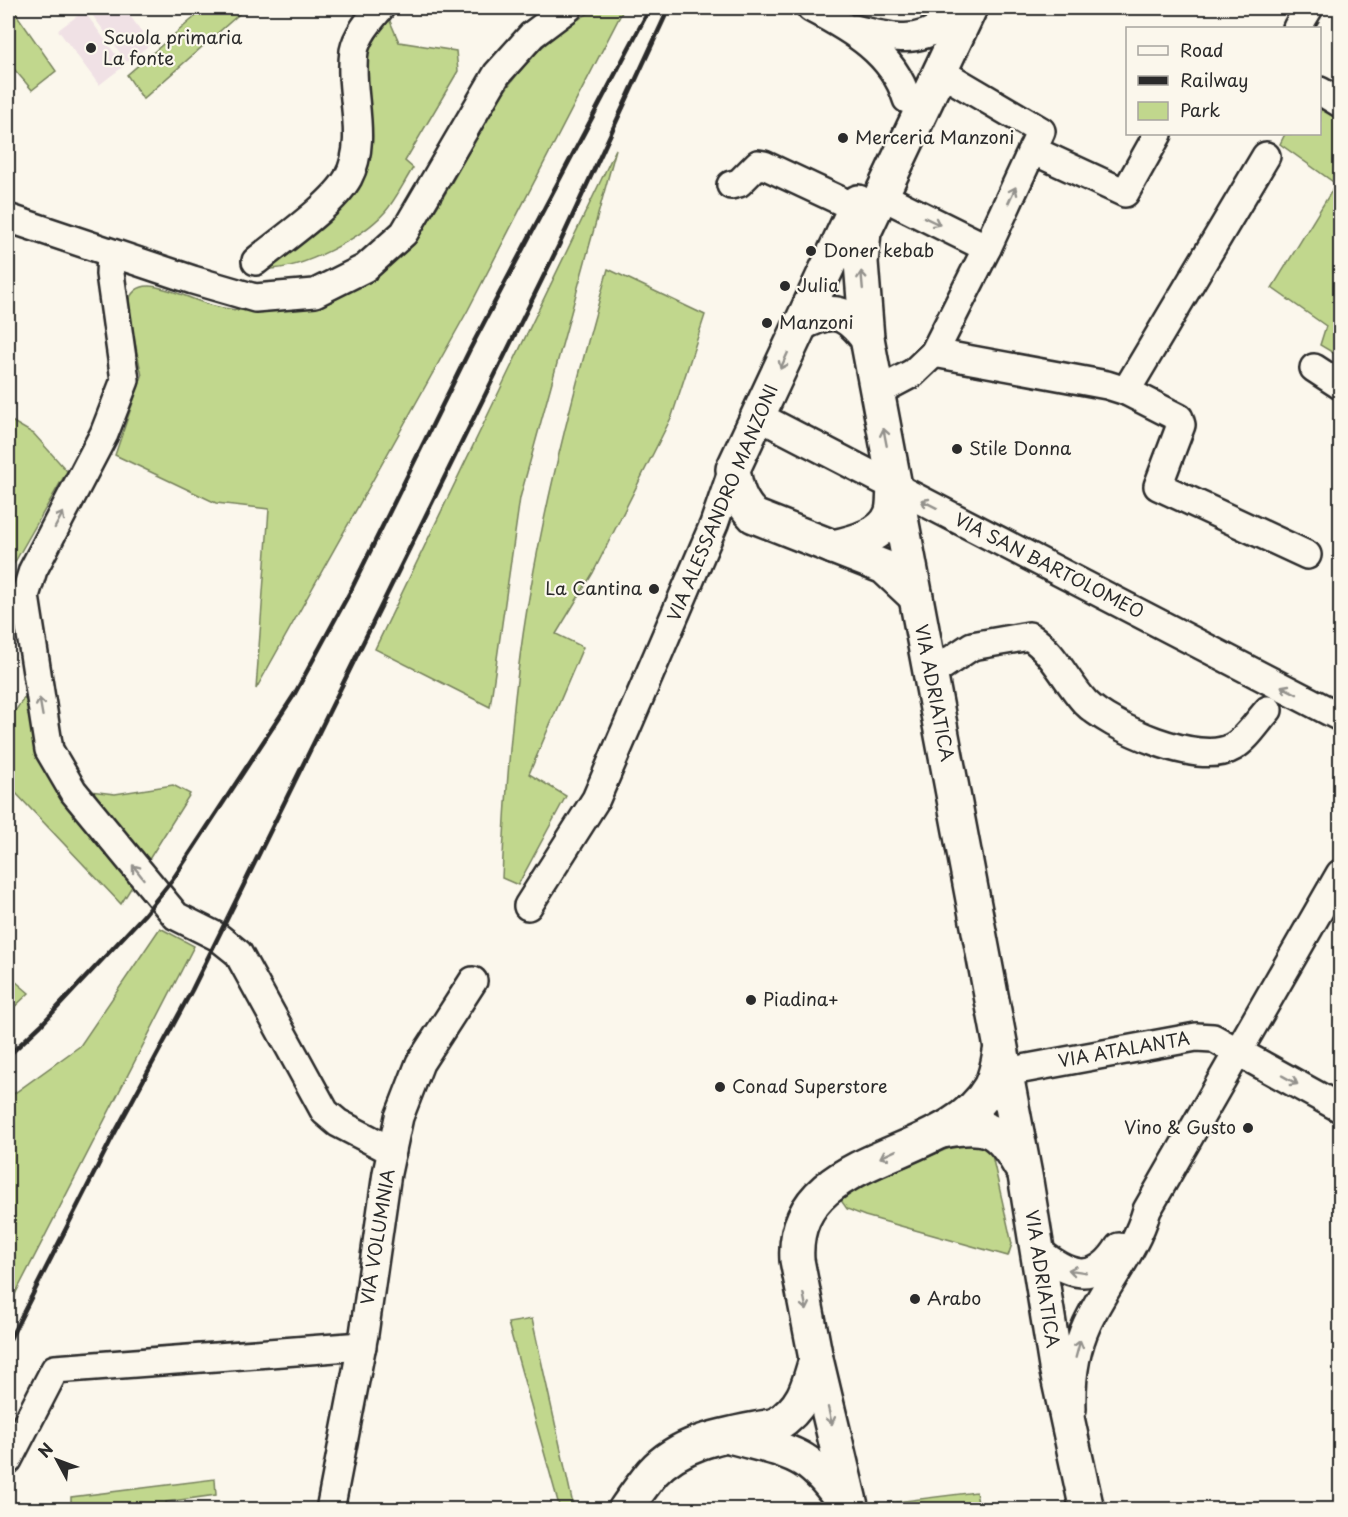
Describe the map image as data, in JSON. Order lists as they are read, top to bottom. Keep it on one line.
{"streets":{"main road":["VIA ALESSANDRO MANZONI","VIA ADRIATICA"],"street":["VIA SAN BARTOLOMEO","VIA ATALANTA","VIA VOLUMNIA"]},"crossings":[["VIA ALESSANDRO MANZONI","VIA SAN BARTOLOMEO"],["VIA ALESSANDRO MANZONI","VIA ADRIATICA"],["VIA SAN BARTOLOMEO","VIA ADRIATICA"],["VIA ADRIATICA","VIA ATALANTA"]],"places":["Scuola primaria La fonte","Merceria Manzoni","Doner kebab","Julia","Manzoni","Stile Donna","La Cantina","Piadina+","Conad Superstore","Vino & Gusto","Arabo"],"legend":["Road","Railway","Park"],"north":"top left"}
